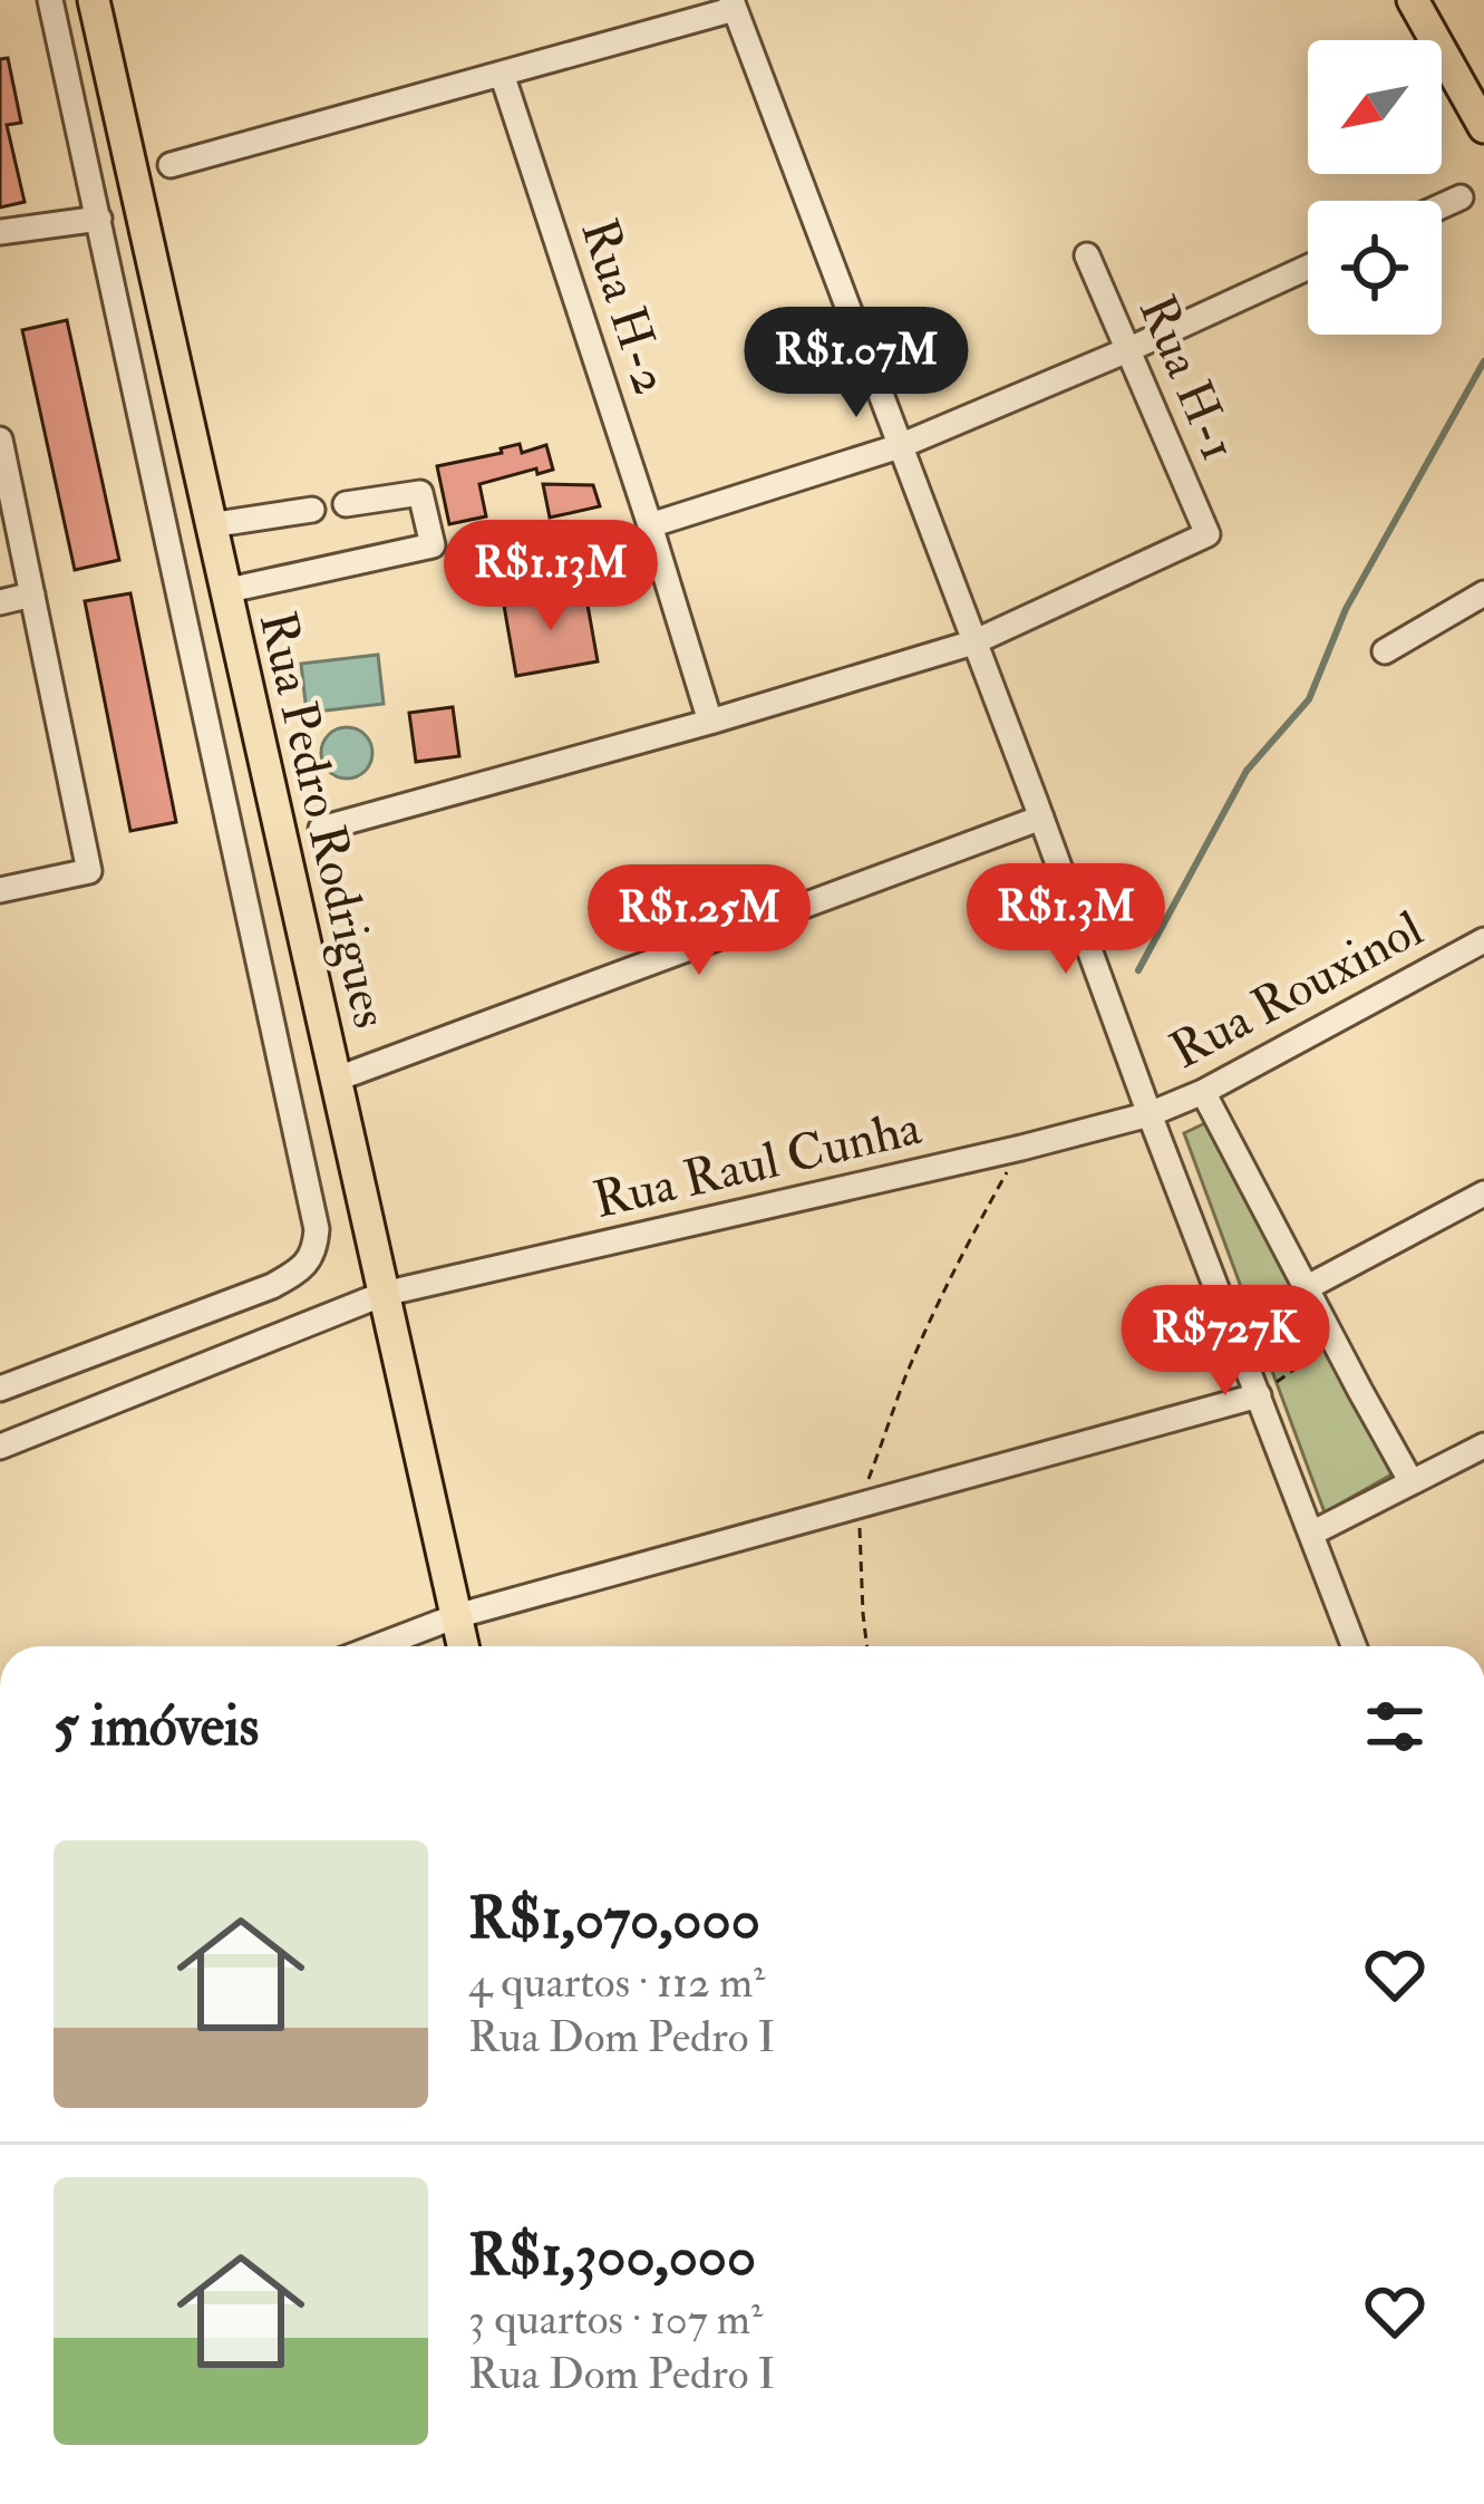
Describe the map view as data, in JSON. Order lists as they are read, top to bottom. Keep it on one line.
{"streets":{"main road":["Rua Pedro Rodrigues"],"street":["Rua H-2","Rua H-1","Rua Rouxinol","Rua Raul Cunha"]},"crossings":[["Rua Pedro Rodrigues","Rua Raul Cunha"],["Rua Rouxinol","Rua Raul Cunha"]],"north":"bottom left","page":{"price":["R$1.07M","R$1.13M","R$1.3M","R$1.25M","R$727K"],"heading":"5 imóveis","list":[{"name":"R$1,070,000","note":"4 quartos · 112 m² · Rua Dom Pedro I"},{"name":"R$1,300,000","note":"3 quartos · 107 m² · Rua Dom Pedro I"}]}}
